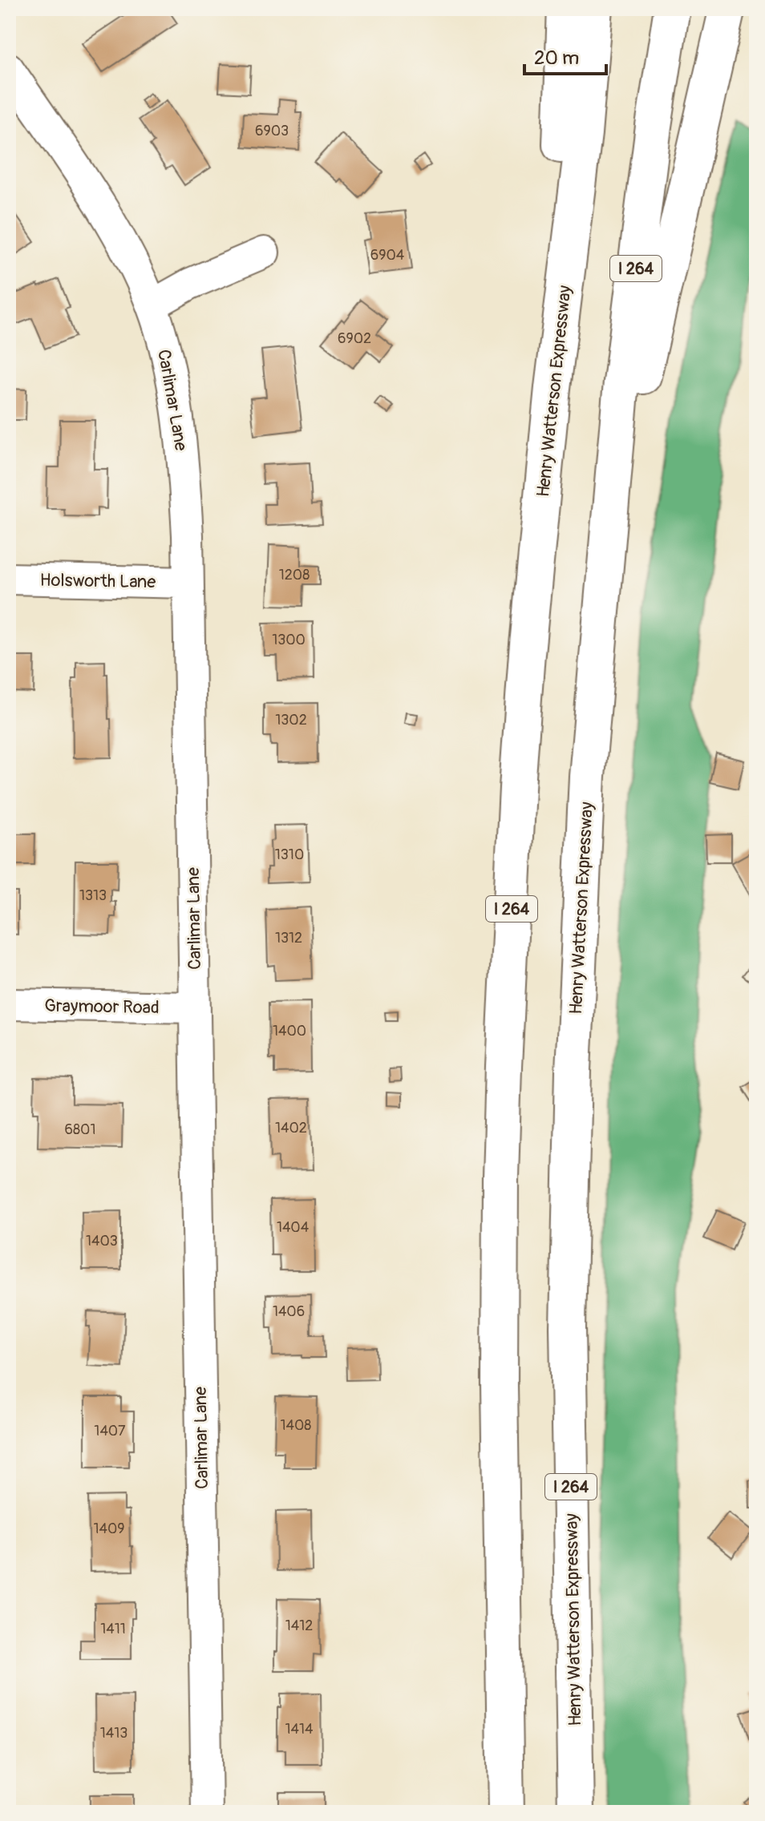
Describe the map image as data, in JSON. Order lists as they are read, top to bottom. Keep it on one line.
{"streets":{"highway":["I 264","Henry Watterson Expressway"],"street":["Carlimar Lane","Holsworth Lane","Graymoor Road"]},"crossings":[["Carlimar Lane","Holsworth Lane"],["Carlimar Lane","Graymoor Road"]],"house_numbers":["6903","6904","6902","1208","1300","1302","1310","1313","1312","1400","1402","6801","1404","1403","1406","1408","1407","1409","1412","1411","1414","1413"],"scale_bar":"20 m"}
